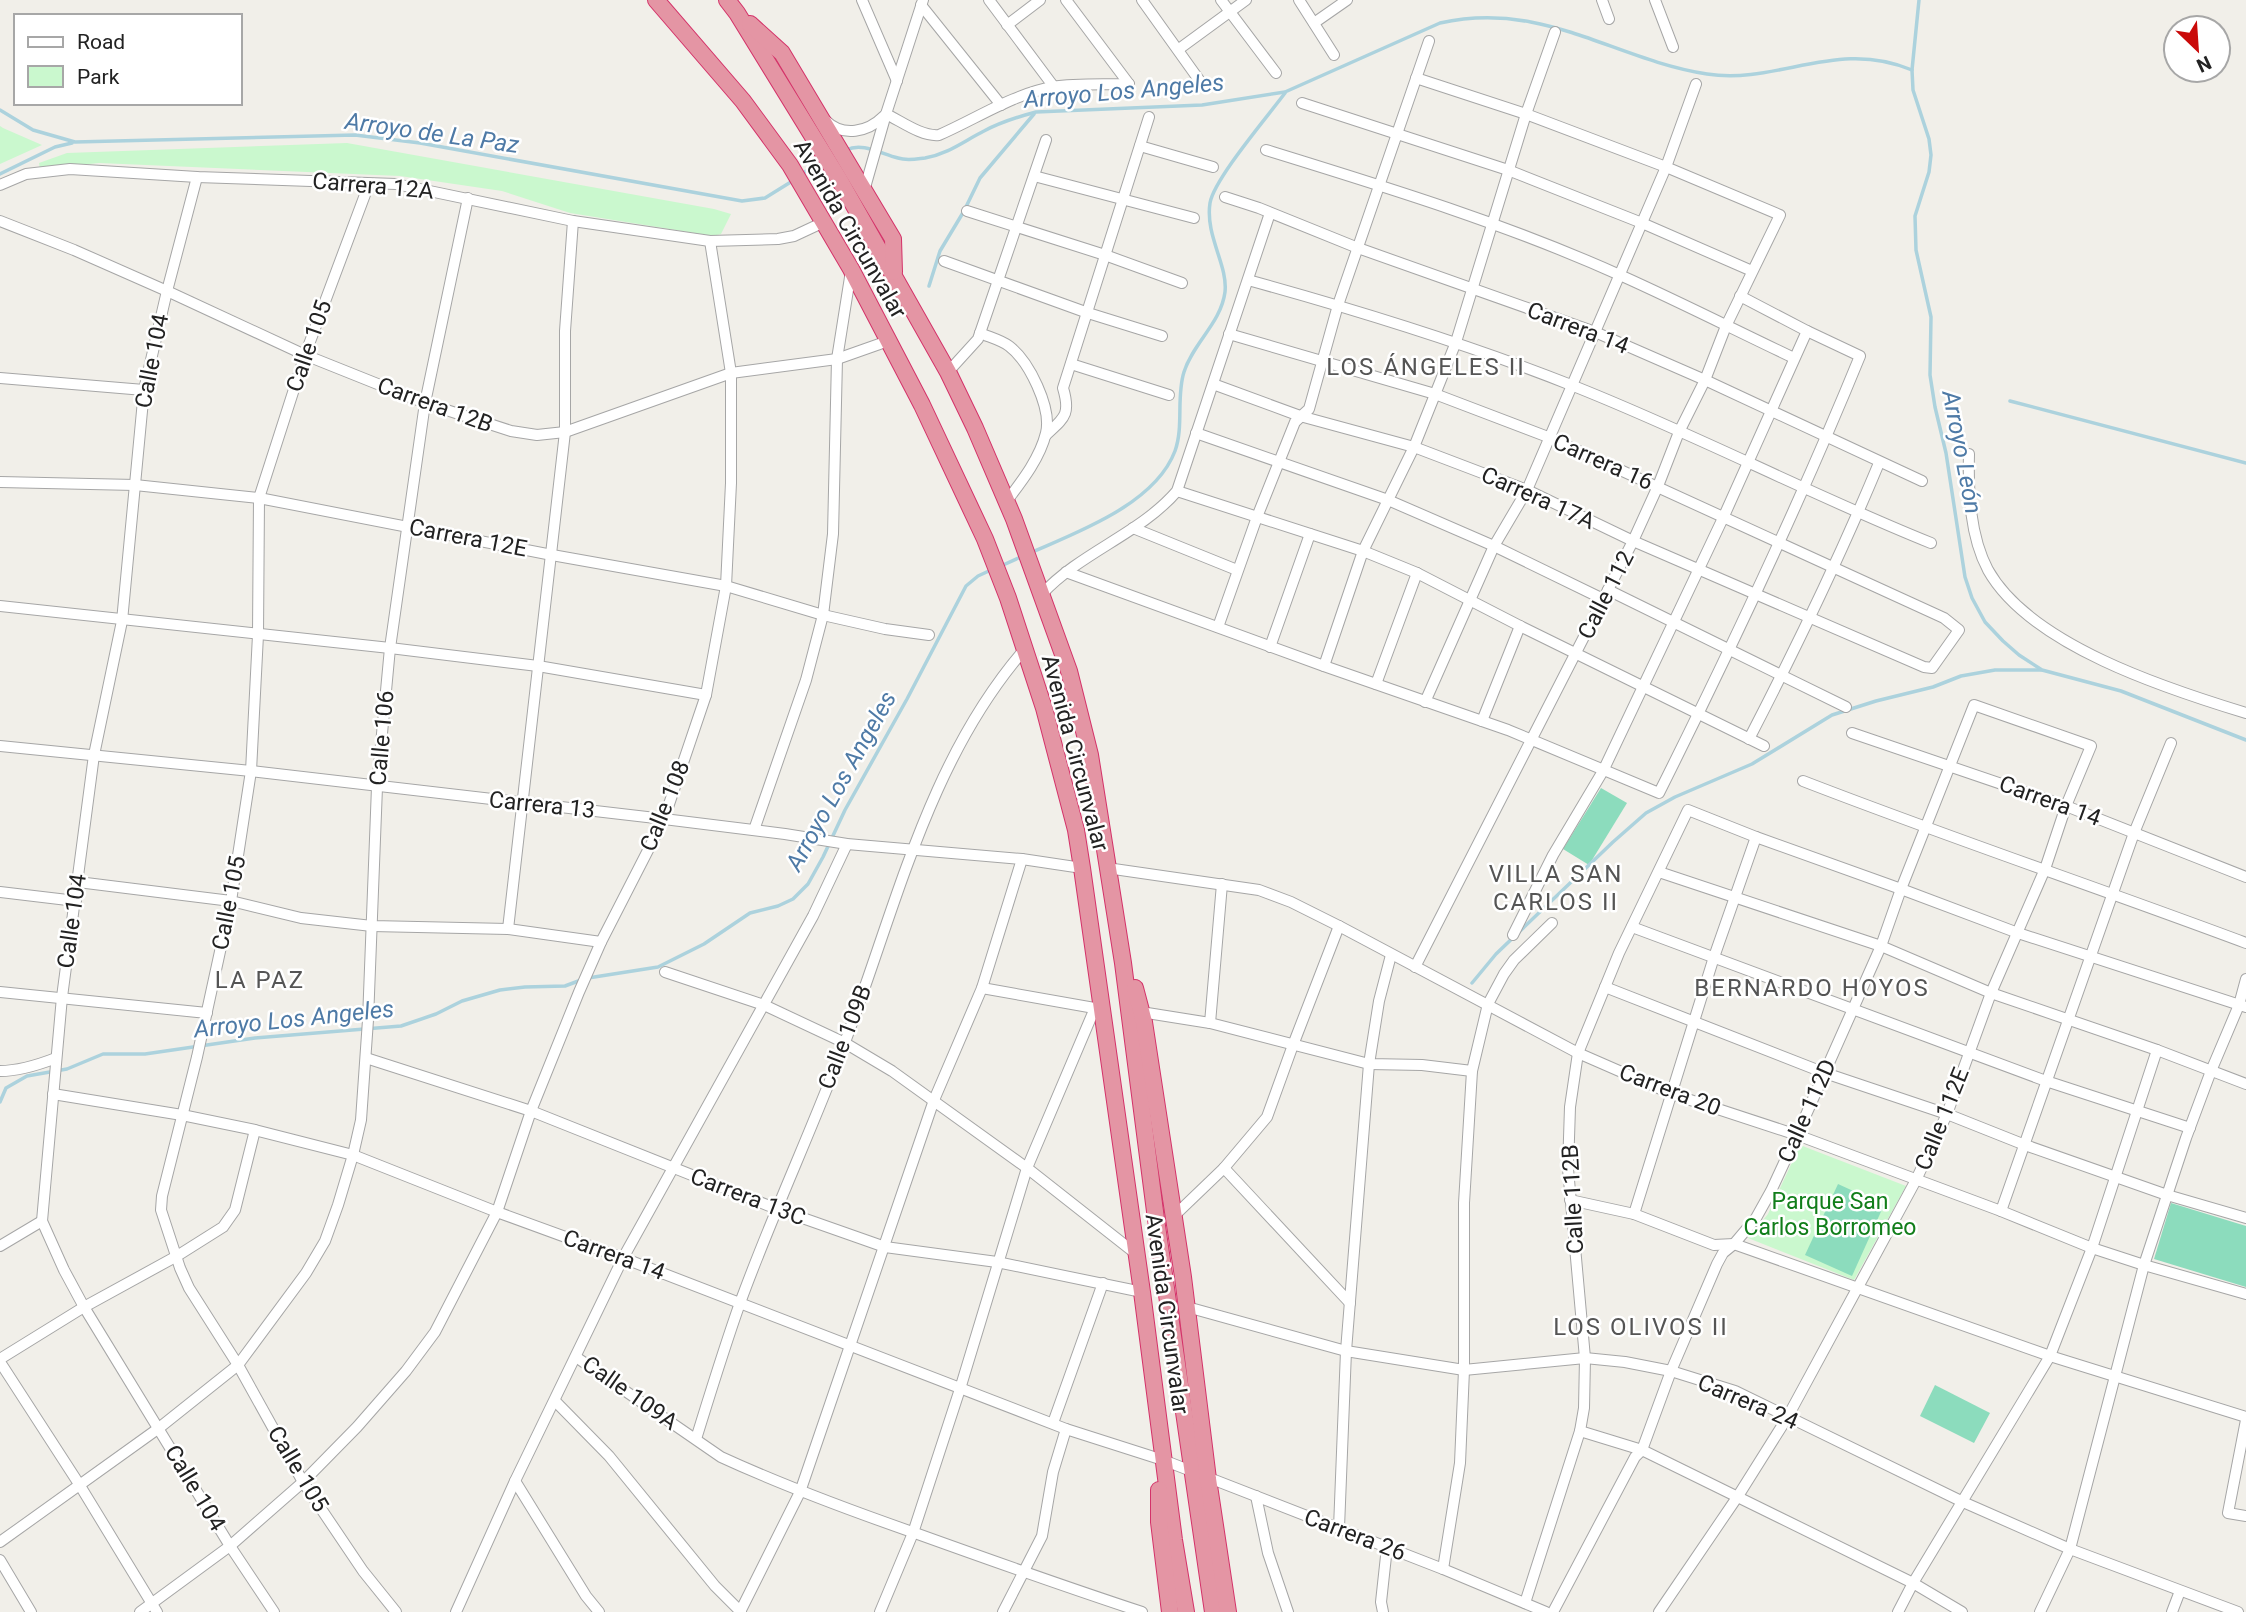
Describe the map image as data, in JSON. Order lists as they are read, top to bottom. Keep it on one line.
{"streets":{"highway":["Avenida Circunvalar"],"street":["Carrera 12A","Carrera 14","Calle 105","Calle 104","Carrera 12B","Carrera 16","Carrera 17A","Carrera 12E","Calle 112","Calle 106","Carrera 13","Calle 108","Calle 109B","Carrera 20","Calle 112D","Calle 112E","Carrera 13C","Calle 112B","Calle 109A","Carrera 24","Carrera 26"]},"crossings":[["Carrera 12A","Avenida Circunvalar"],["Carrera 12A","Calle 105"],["Carrera 12A","Calle 104"],["Carrera 12A","Calle 106"],["Carrera 12A","Calle 108"],["Avenida Circunvalar","Carrera 14"],["Avenida Circunvalar","Carrera 12B"],["Avenida Circunvalar","Carrera 13"],["Avenida Circunvalar","Calle 109B"],["Avenida Circunvalar","Carrera 20"],["Avenida Circunvalar","Carrera 13C"],["Avenida Circunvalar","Carrera 26"],["Carrera 14","Calle 105"],["Carrera 14","Calle 104"],["Carrera 14","Calle 112"],["Carrera 14","Calle 106"],["Carrera 14","Calle 108"],["Carrera 14","Calle 109B"],["Carrera 14","Calle 112D"],["Carrera 14","Calle 112E"],["Carrera 14","Calle 109A"],["Carrera 14","Carrera 26"],["Calle 105","Carrera 12B"],["Calle 105","Carrera 12E"],["Calle 105","Calle 106"],["Calle 105","Carrera 13"],["Calle 105","Calle 108"],["Calle 104","Carrera 12B"],["Calle 104","Carrera 12E"],["Calle 104","Calle 106"],["Calle 104","Carrera 13"],["Calle 104","Calle 108"],["Carrera 12B","Calle 106"],["Carrera 12B","Calle 108"],["Carrera 16","Carrera 17A"],["Carrera 16","Calle 112"],["Carrera 17A","Calle 112"],["Carrera 12E","Calle 106"],["Carrera 12E","Calle 108"],["Calle 112","Carrera 20"],["Calle 106","Carrera 13"],["Calle 106","Carrera 13C"],["Carrera 13","Calle 108"],["Carrera 13","Calle 109B"],["Carrera 13","Calle 109A"],["Calle 108","Carrera 13C"],["Calle 109B","Carrera 13C"],["Calle 109B","Calle 109A"],["Carrera 20","Calle 112D"],["Carrera 20","Calle 112E"],["Carrera 20","Calle 112B"],["Calle 112D","Calle 112E"],["Calle 112D","Carrera 24"],["Calle 112E","Carrera 24"],["Carrera 13C","Calle 109A"],["Calle 112B","Carrera 24"],["Calle 112B","Carrera 26"]],"districts":["LOS ÁNGELES II","VILLA SAN CARLOS II","LA PAZ","BERNARDO HOYOS","LOS OLIVOS II"],"water":["Arroyo Los Angeles","Arroyo de La Paz","Arroyo León"],"parks":["Parque San Carlos Borromeo"],"legend":["Road","Park"],"north":"bottom right"}
